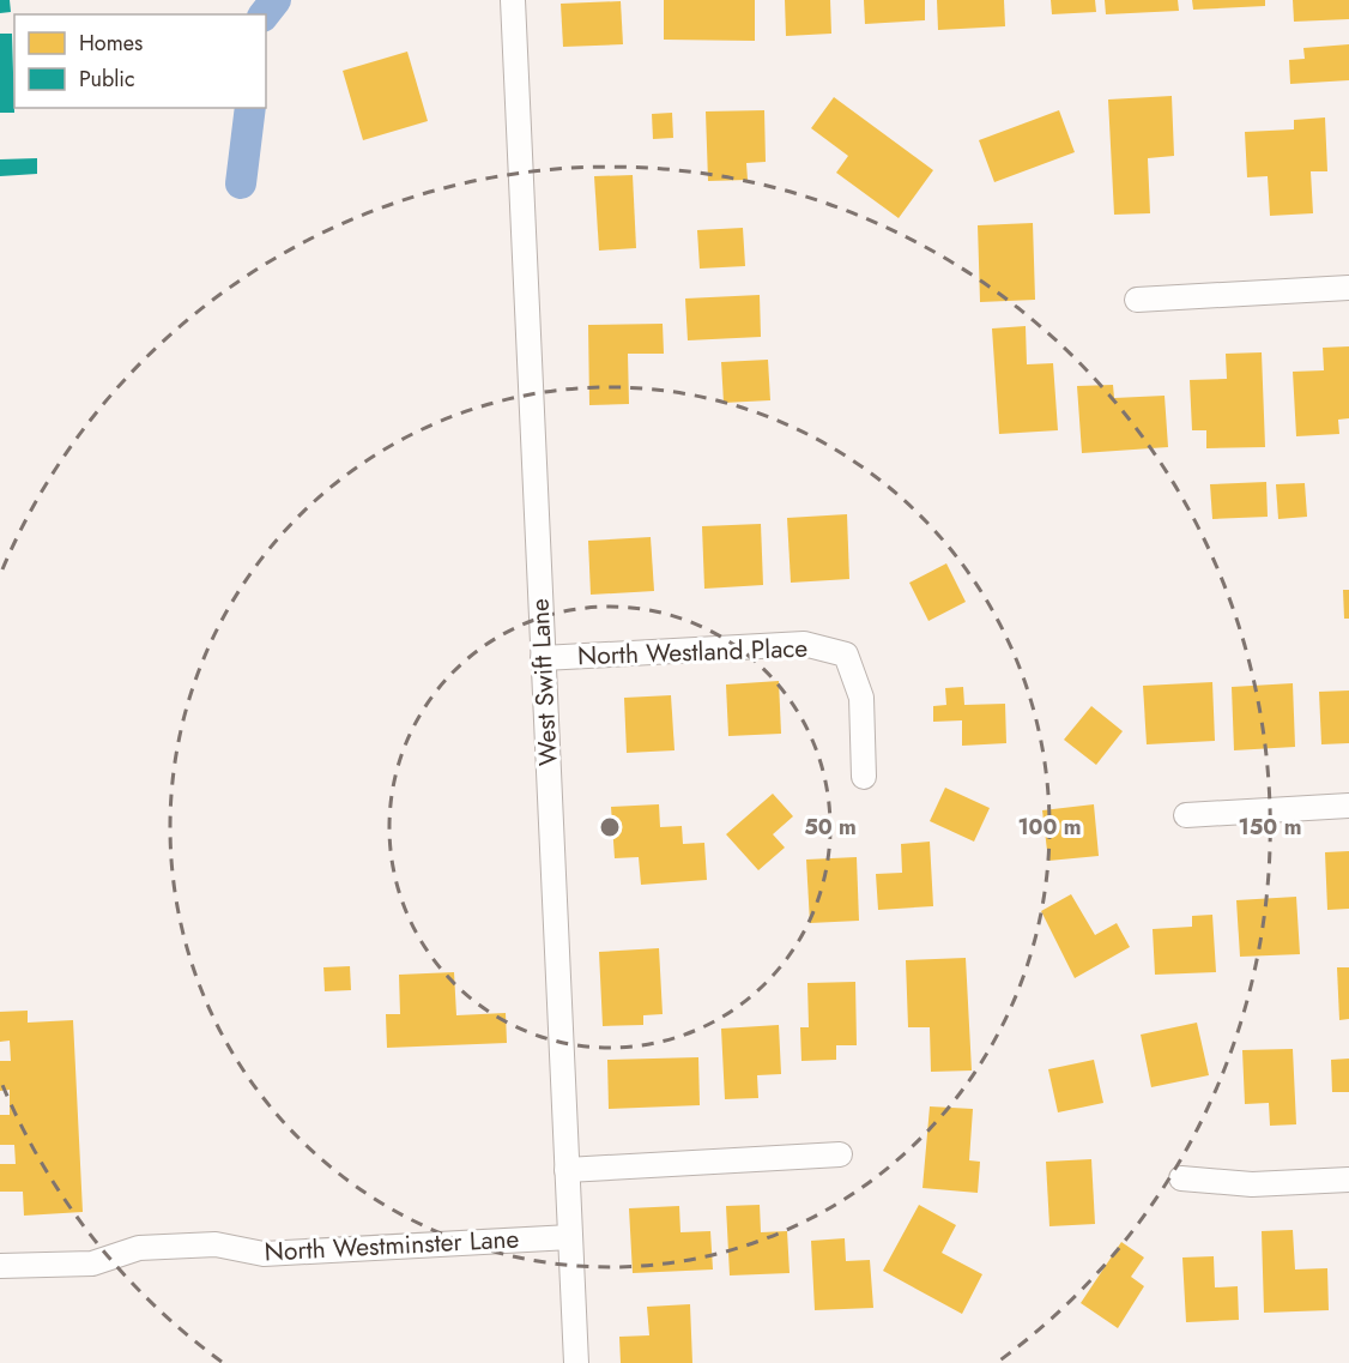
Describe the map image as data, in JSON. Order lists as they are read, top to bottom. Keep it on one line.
{"streets":{"street":["North Westland Place","West Swift Lane","North Westminster Lane"]},"crossings":[["North Westland Place","West Swift Lane"],["West Swift Lane","North Westminster Lane"]],"legend":["Homes","Public"],"rings":["50 m","100 m","150 m"]}
